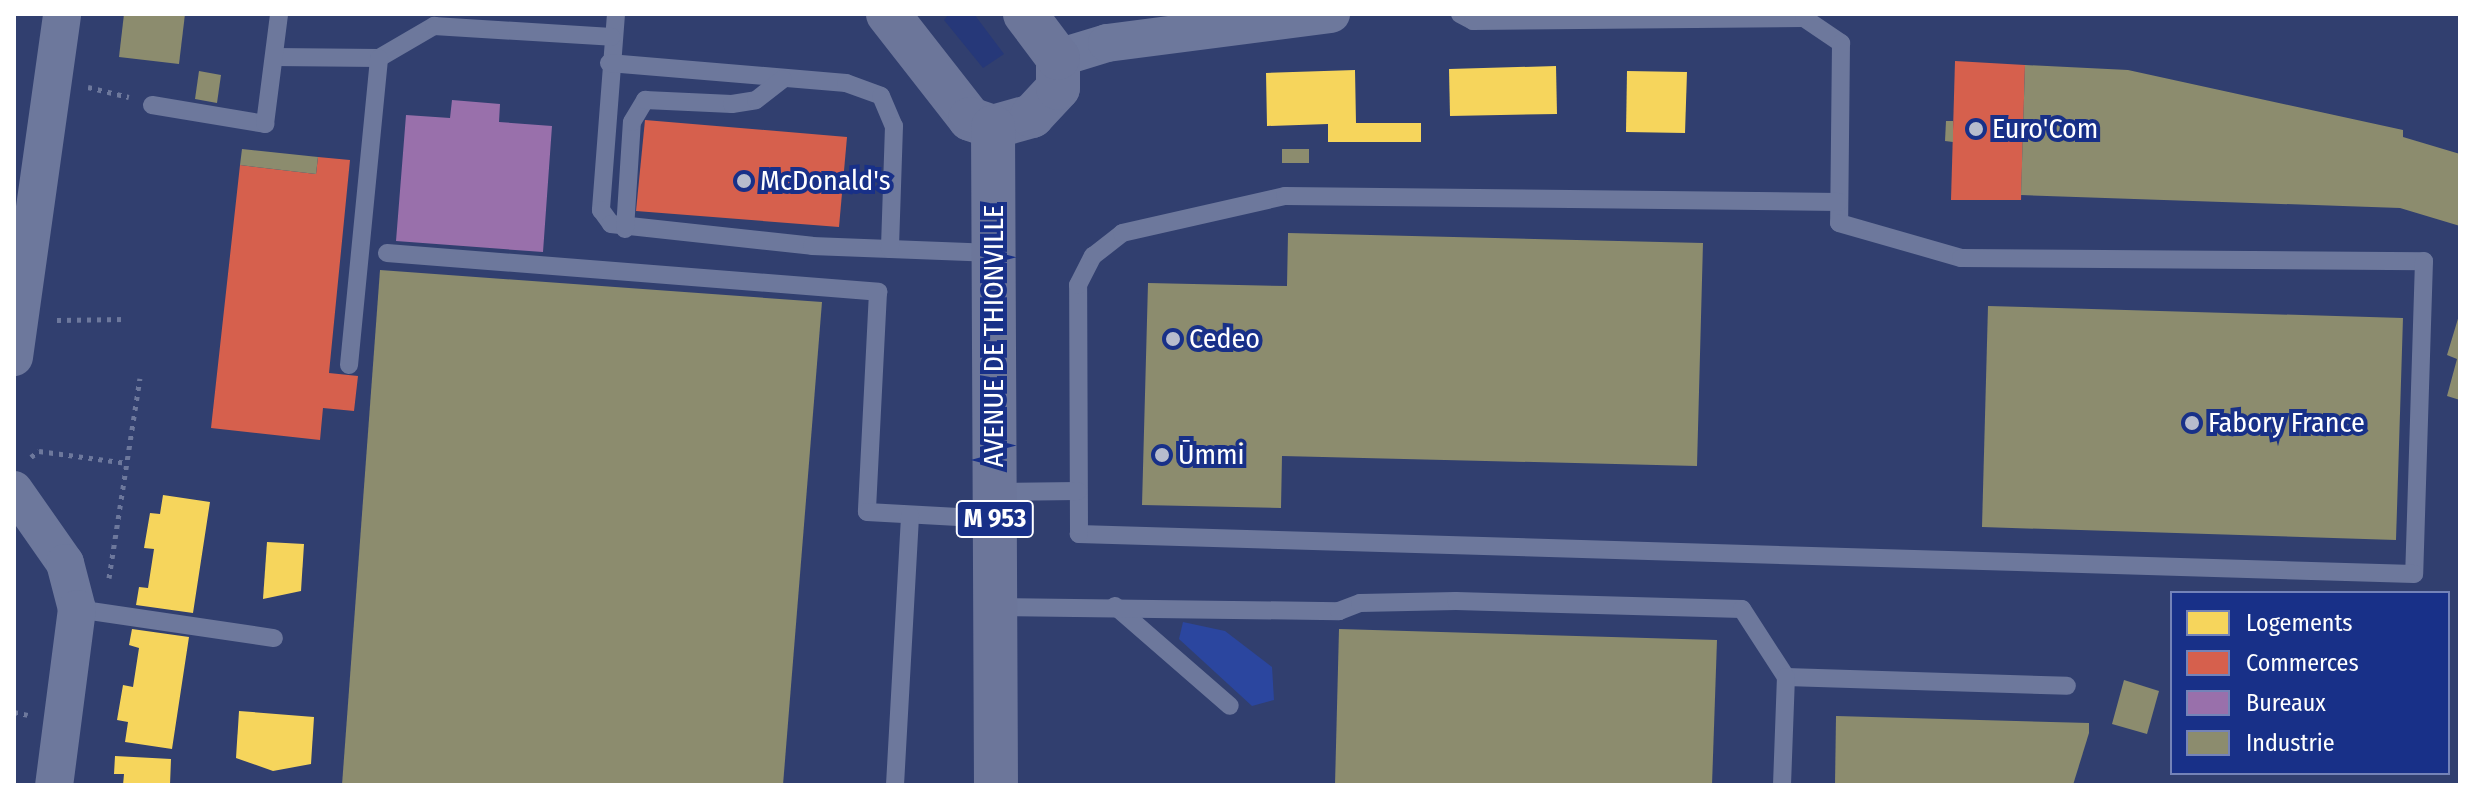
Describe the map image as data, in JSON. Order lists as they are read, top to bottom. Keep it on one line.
{"streets":{"main road":["AVENUE DE THIONVILLE","M 953"]},"places":["Euro'Com","McDonald's","Cedeo","Fabory France","Ūmmi"],"legend":["Logements","Commerces","Bureaux","Industrie"]}
